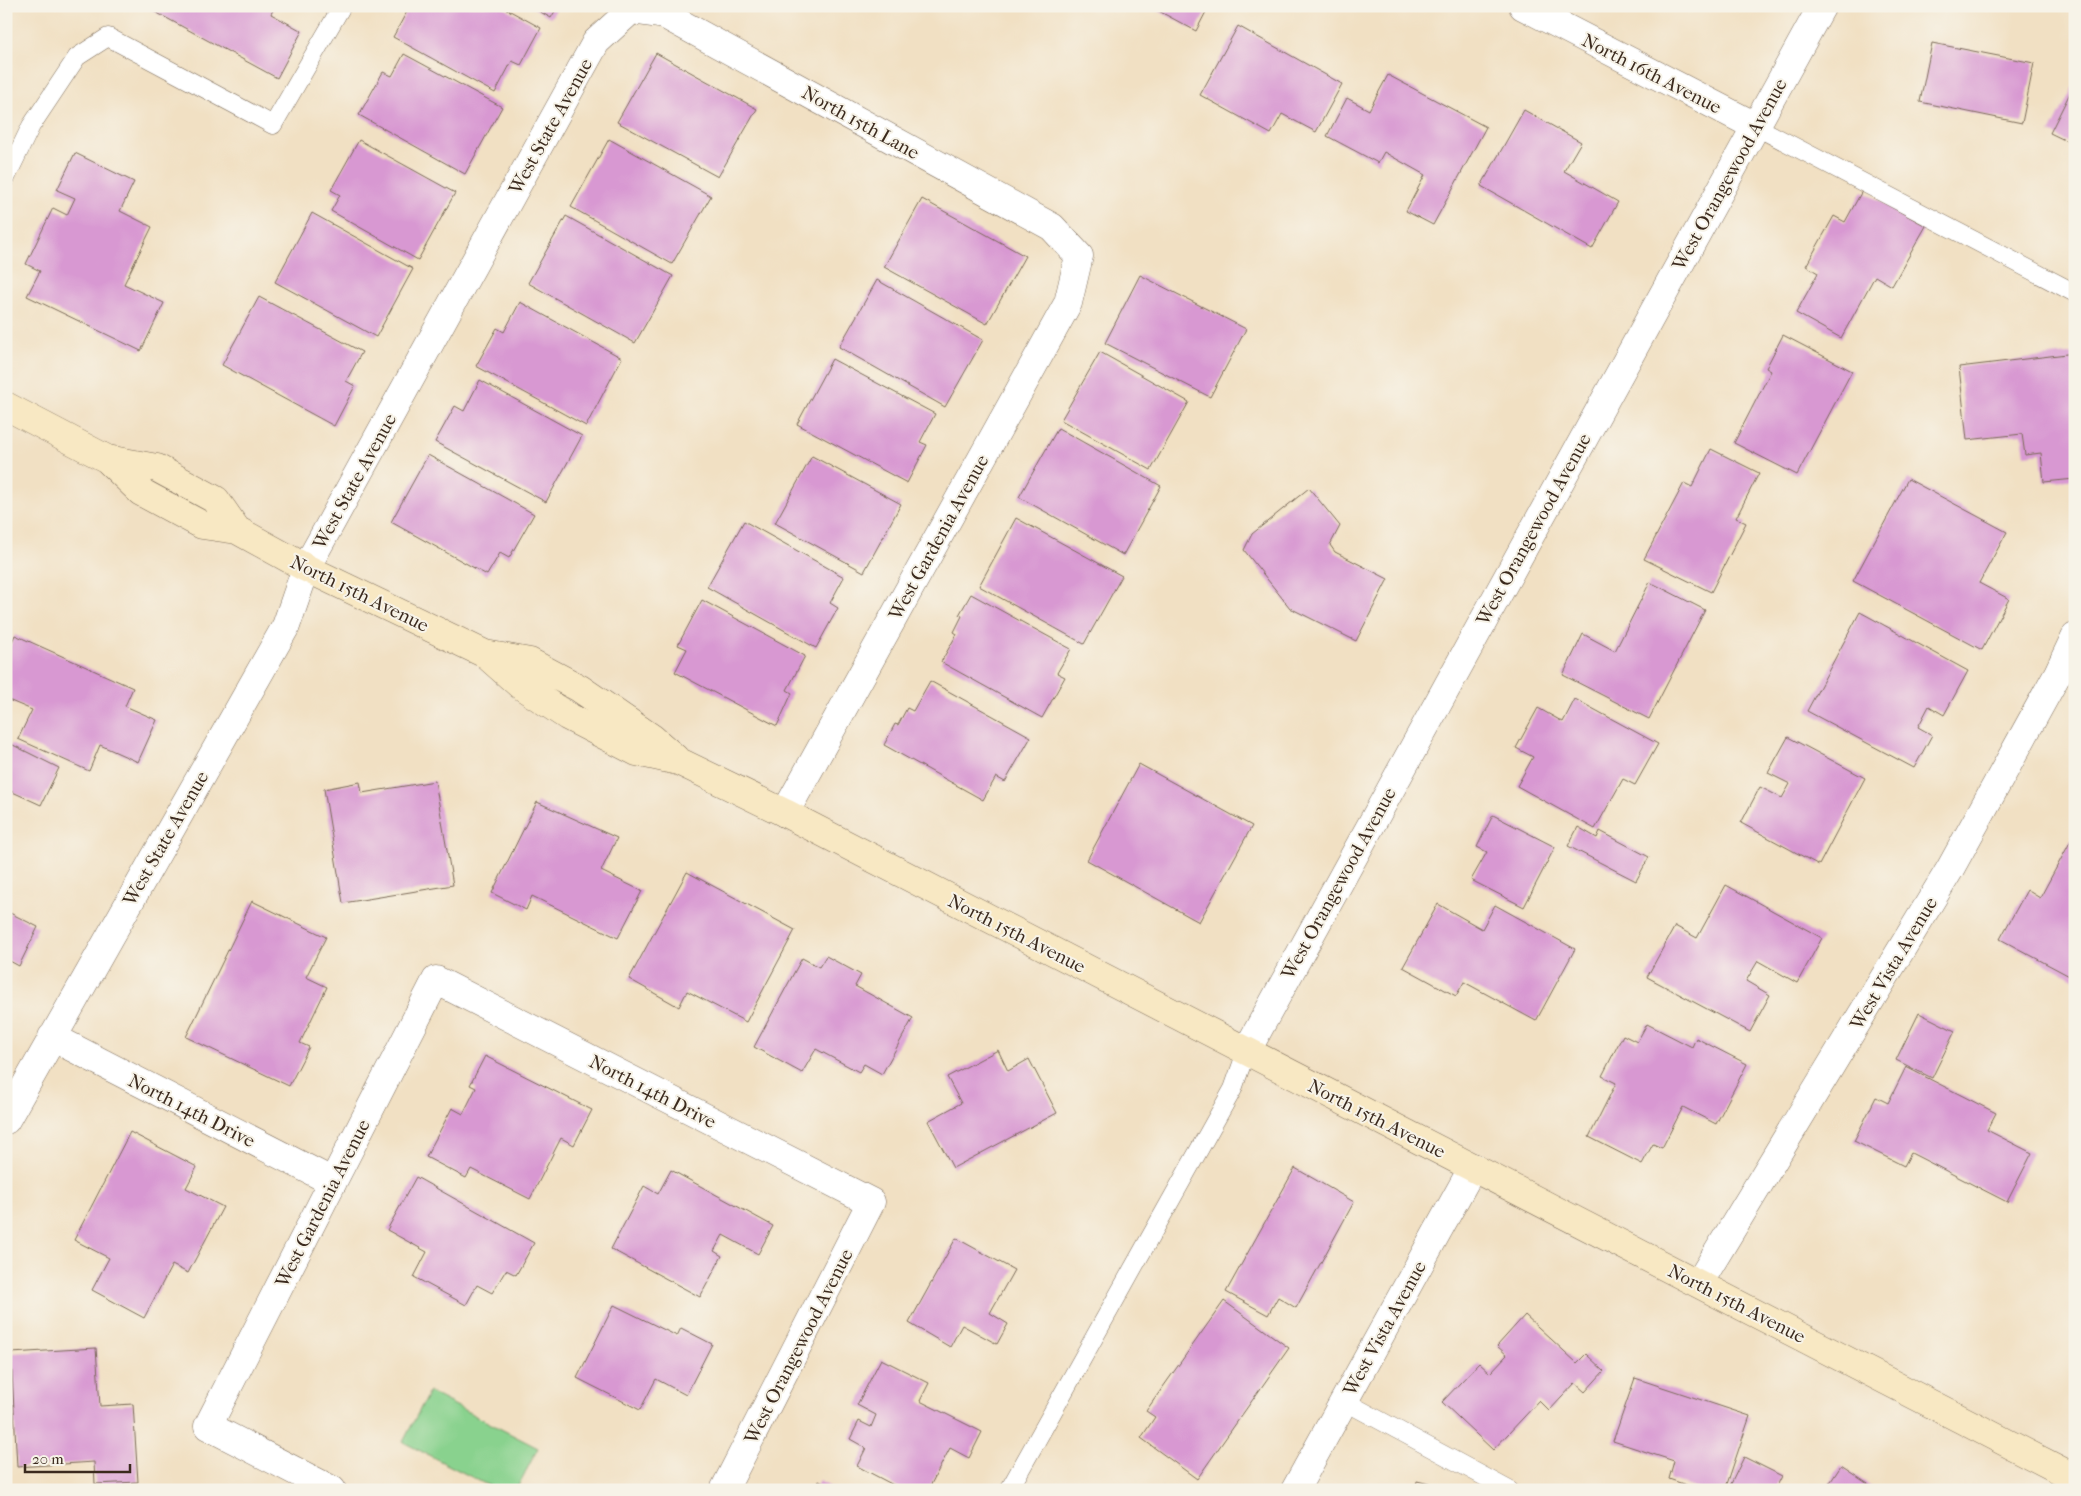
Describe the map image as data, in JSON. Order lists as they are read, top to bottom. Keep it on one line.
{"streets":{"street":["North 16th Avenue","North 15th Lane","West State Avenue","West Orangewood Avenue","West Gardenia Avenue","North 15th Avenue","West Vista Avenue","North 14th Drive"]},"crossings":[["North 16th Avenue","West Orangewood Avenue"],["North 15th Lane","West State Avenue"],["North 15th Lane","West Gardenia Avenue"],["West State Avenue","North 15th Avenue"],["West State Avenue","North 14th Drive"],["West Orangewood Avenue","North 15th Avenue"],["West Orangewood Avenue","North 14th Drive"],["West Gardenia Avenue","North 15th Avenue"],["West Gardenia Avenue","North 14th Drive"],["North 15th Avenue","West Vista Avenue"]],"scale_bar":"20 m"}
